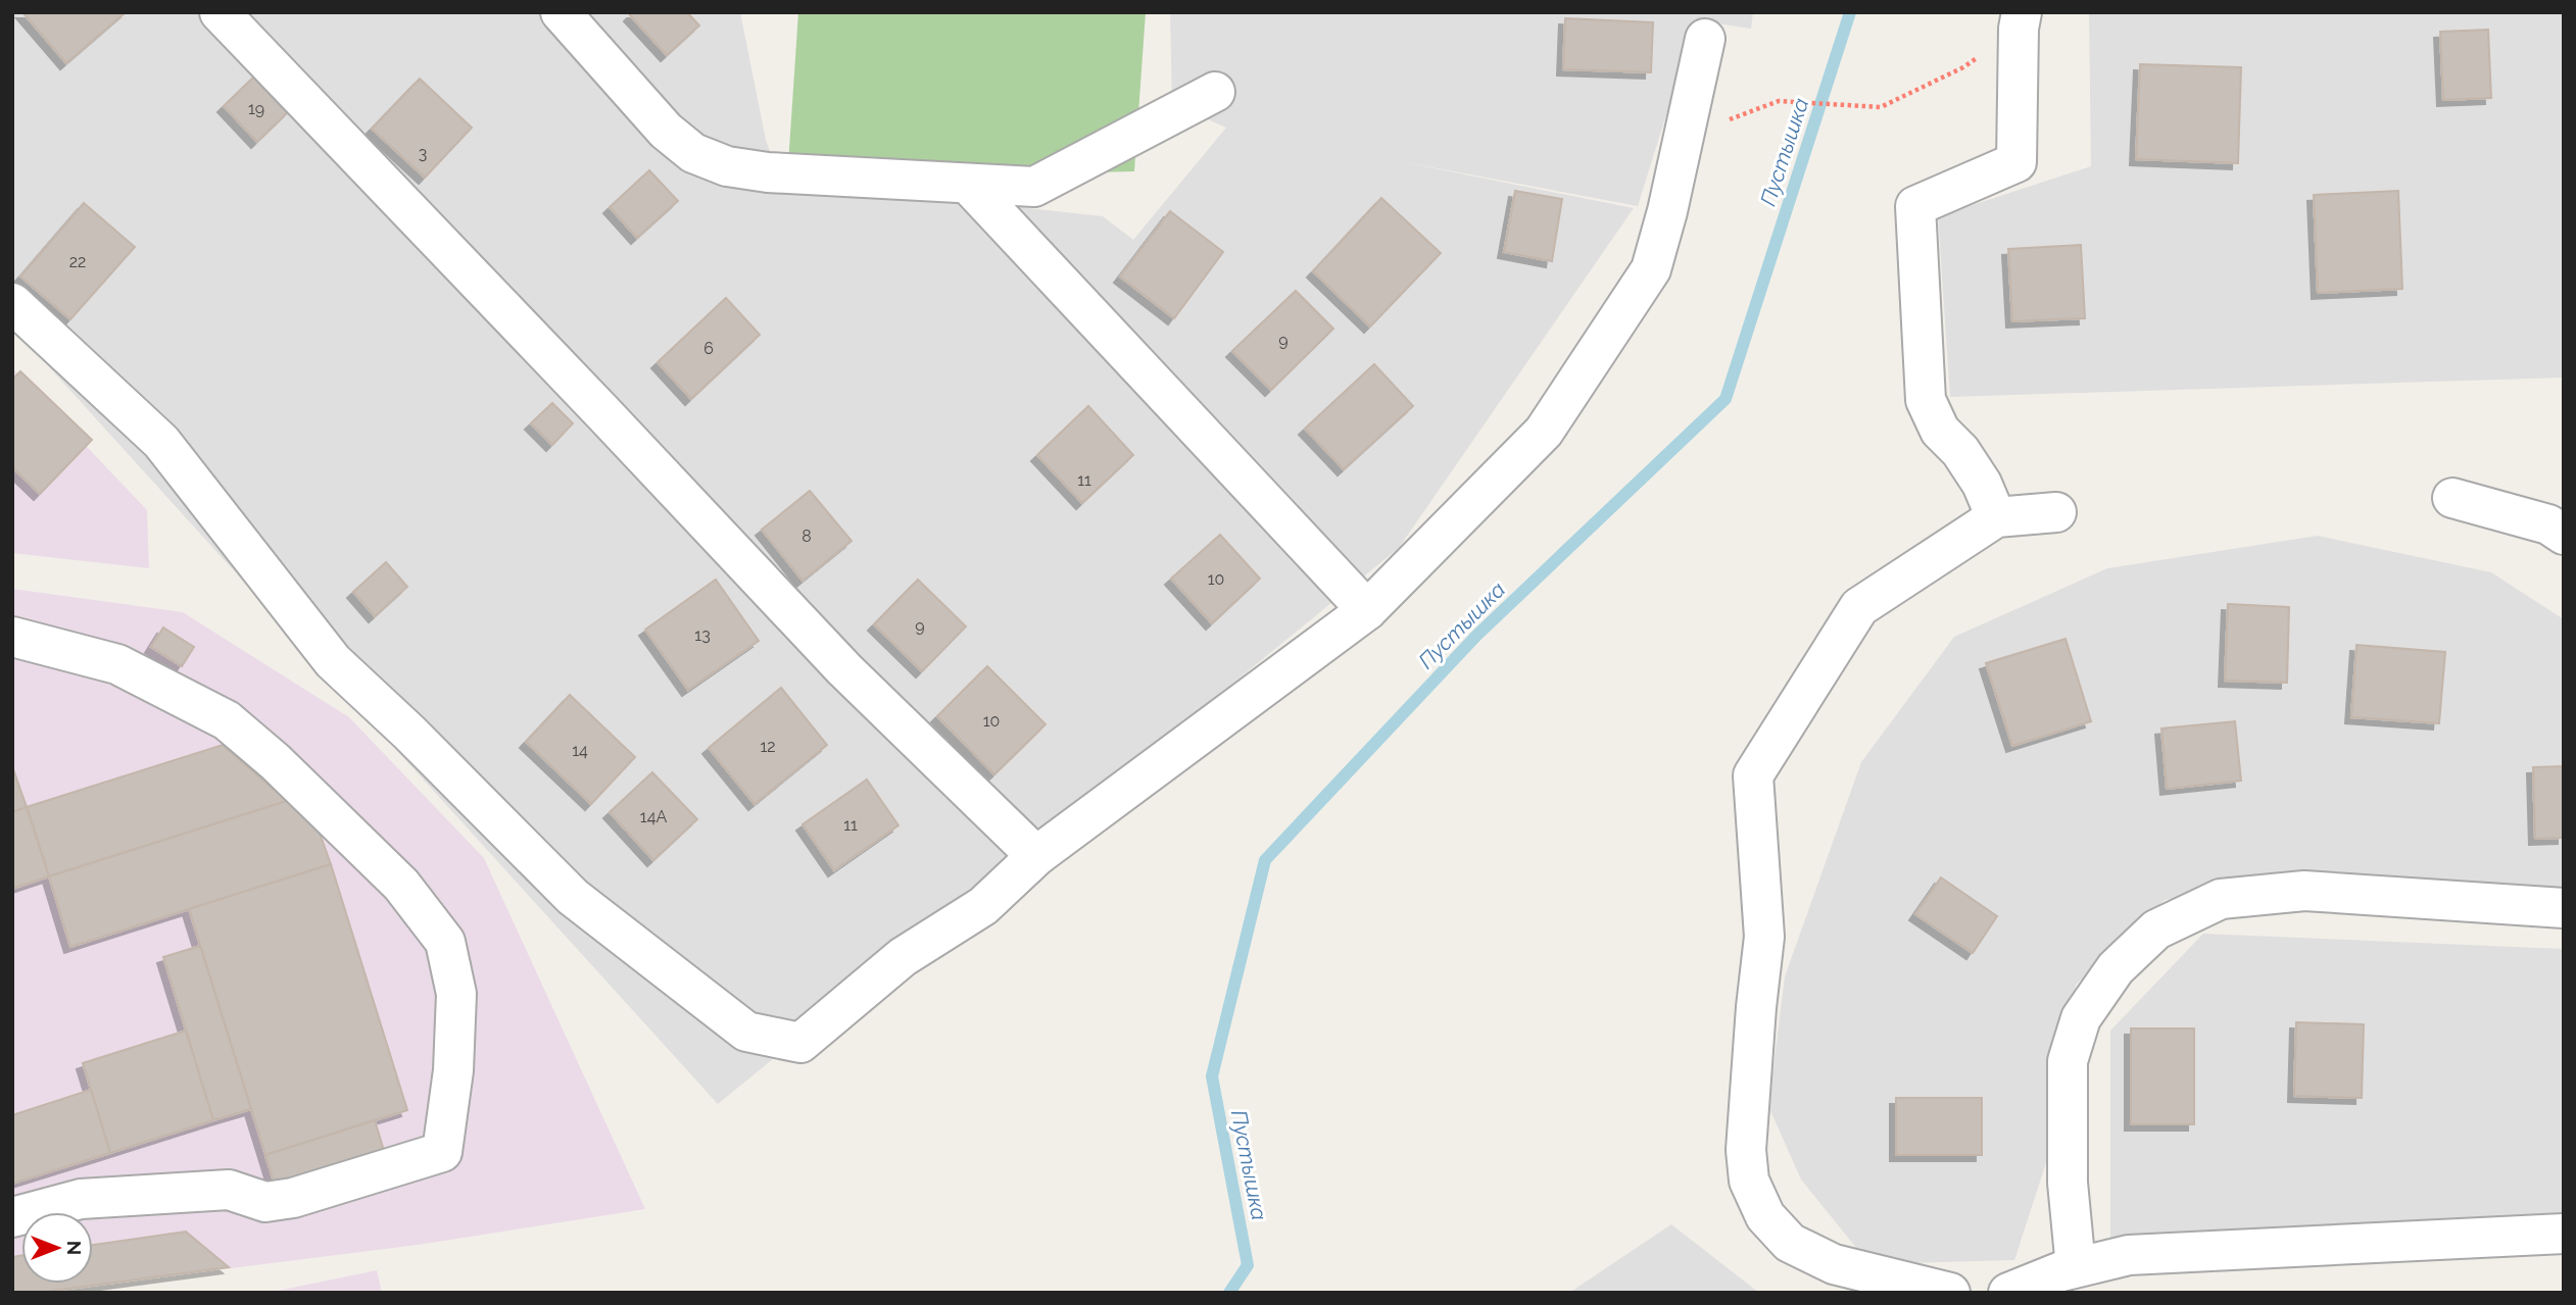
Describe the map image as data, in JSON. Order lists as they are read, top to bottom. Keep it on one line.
{"water":["Пустышка"],"house_numbers":["19","3","22","9","6","11","8","10","9","13","10","12","14","14А","11"],"north":"right"}
